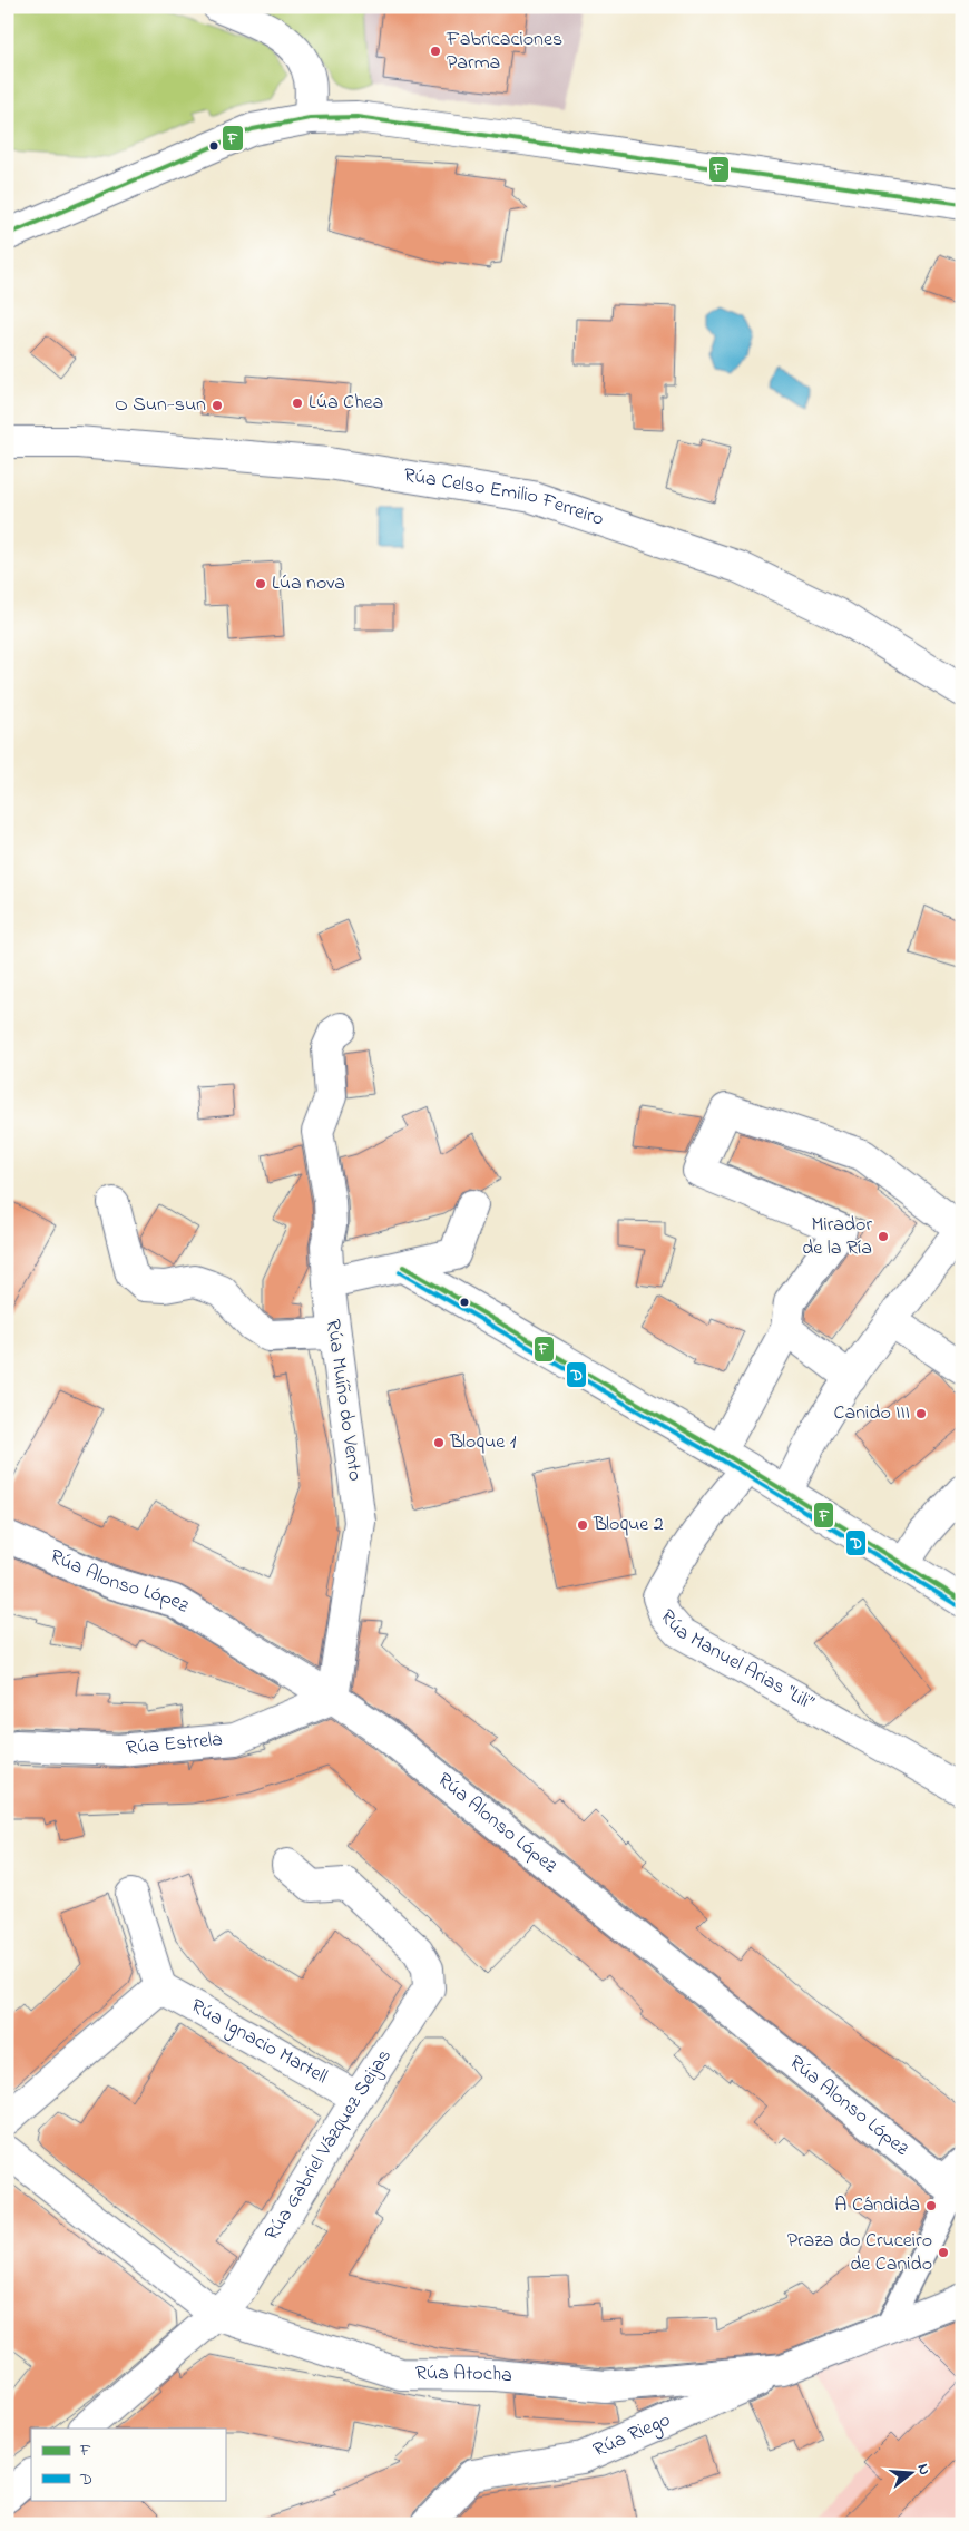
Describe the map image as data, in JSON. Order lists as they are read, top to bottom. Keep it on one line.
{"streets":{"street":["Rúa Celso Emilio Ferreiro","Rúa Muíño do Vento","Rúa Alonso López","Rúa Manuel Arias “Lili”","Rúa Estrela","Rúa Ignacio Martell","Rúa Gabriel Vázquez Seijas","Rúa Atocha","Rúa Riego"]},"crossings":[["Rúa Muíño do Vento","Rúa Alonso López"],["Rúa Muíño do Vento","Rúa Estrela"],["Rúa Alonso López","Rúa Estrela"],["Rúa Ignacio Martell","Rúa Gabriel Vázquez Seijas"],["Rúa Gabriel Vázquez Seijas","Rúa Atocha"],["Rúa Atocha","Rúa Riego"]],"places":["Fabricaciones Parma","Lúa Chea","O Sun-sun","Lúa nova","Mirador de la Ría","Canido III","Bloque 1","Bloque 2","A Cándida","Praza do Cruceiro de Canido"],"lines":["transit line F","transit line D"],"legend":["F","D"],"north":"right"}
